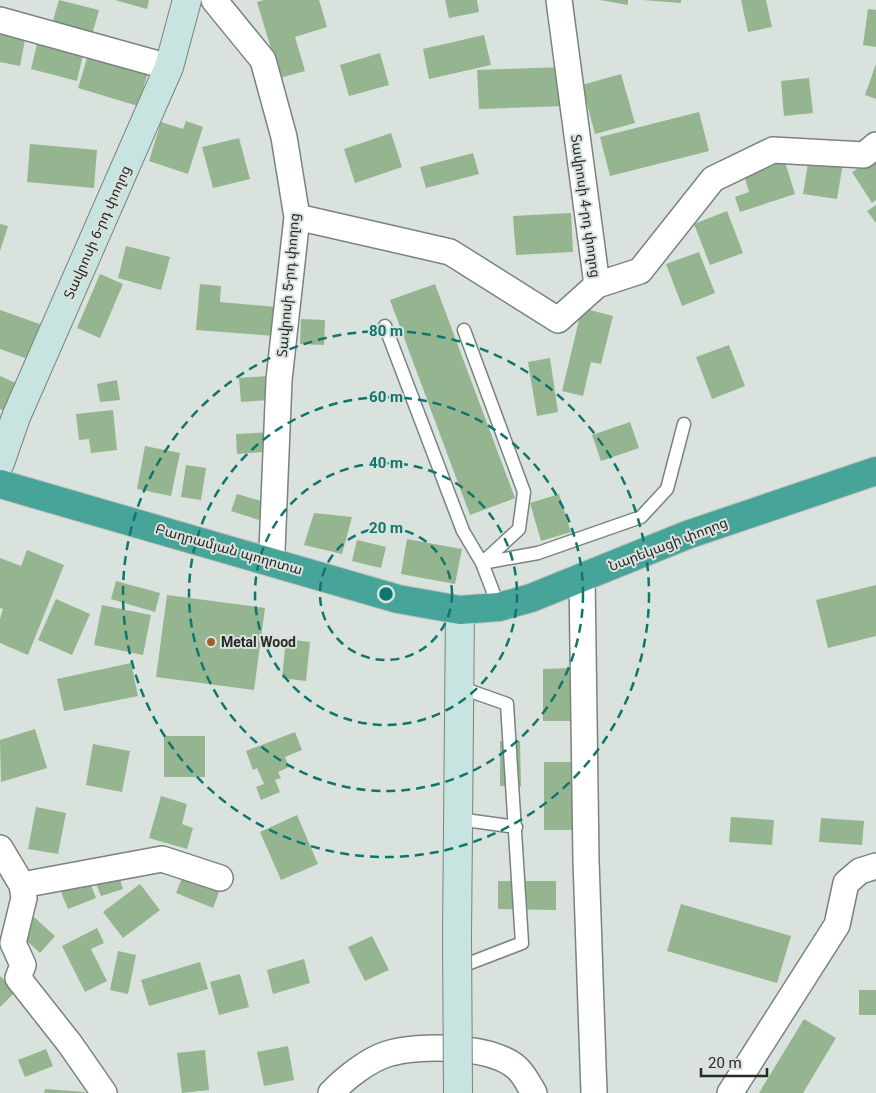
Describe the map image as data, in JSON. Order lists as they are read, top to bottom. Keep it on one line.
{"streets":{"highway":["Նարեկացի փողոց","Բաղրամյան պողոտա"],"street":["Տավրոսի 4-րդ փողոց","Տավրոսի 6-րդ փողոց","Տավրոսի 5-րդ փողոց"]},"crossings":[["Տավրոսի 4-րդ փողոց","Տավրոսի 5-րդ փողոց"],["Տավրոսի 5-րդ փողոց","Բաղրամյան պողոտա"],["Նարեկացի փողոց","Բաղրամյան պողոտա"]],"places":["Metal Wood"],"scale_bar":"20 m","rings":["80 m","60 m","40 m","20 m"]}
